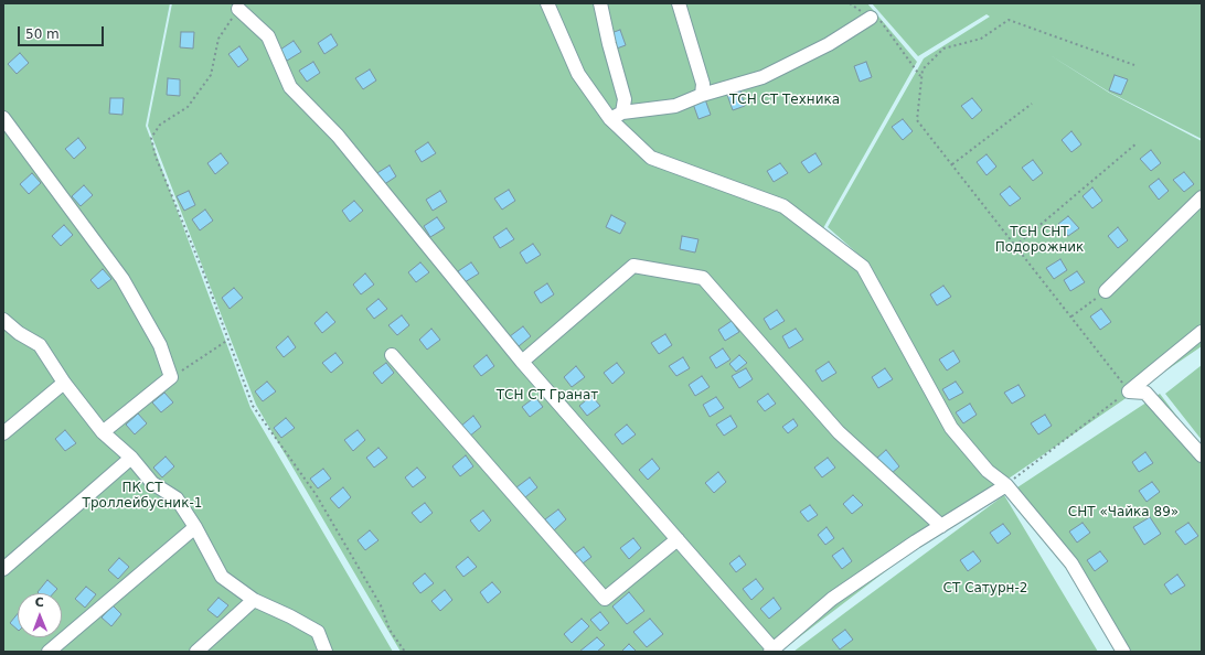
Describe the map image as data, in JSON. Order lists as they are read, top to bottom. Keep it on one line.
{"parks":["ТСН СТ Техника","ТСН СНТ Подорожник","ТСН СТ Гранат","ПК СТ Троллейбусник-1","СНТ «Чайка 89»","СТ Сатурн-2"],"scale_bar":"50 m","north":"top"}
